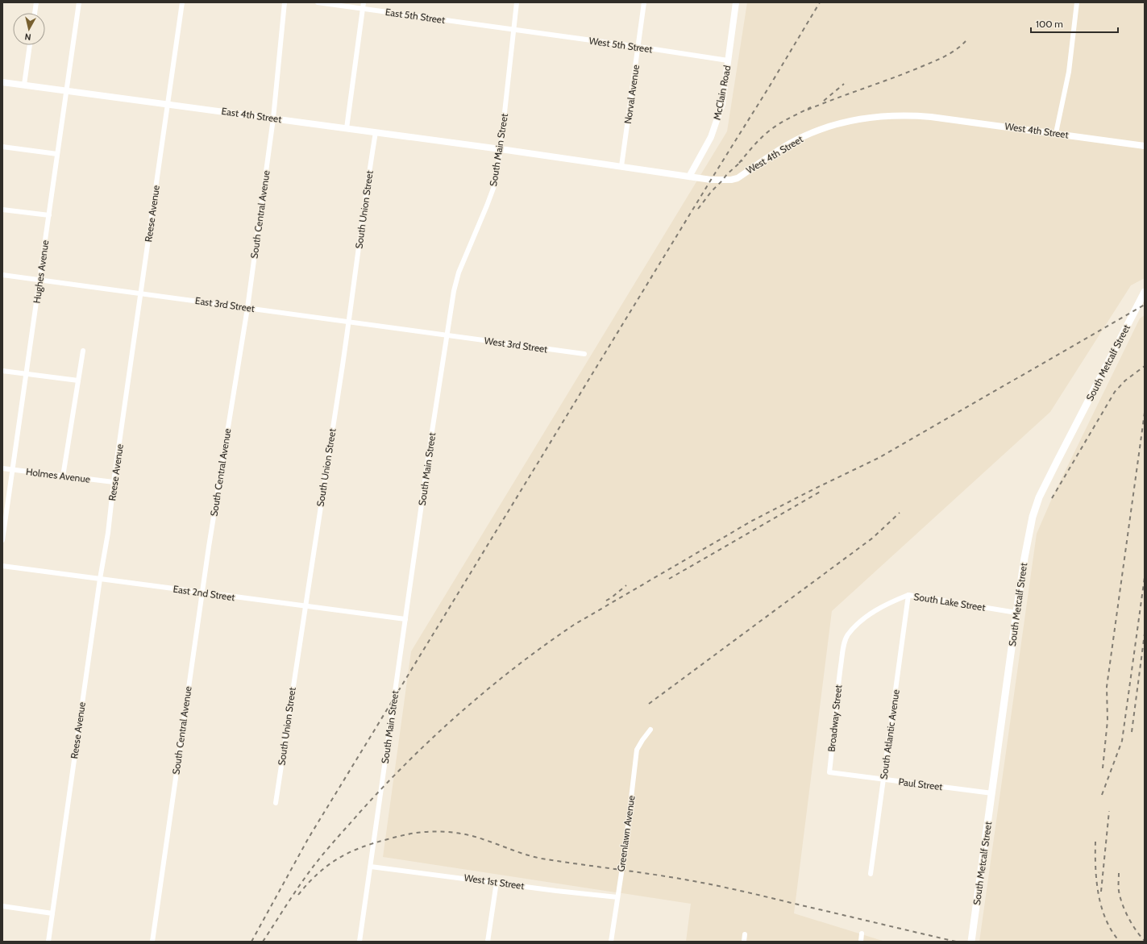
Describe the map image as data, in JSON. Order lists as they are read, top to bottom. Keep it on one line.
{"streets":{"main road":["South Metcalf Street"],"street":["East 5th Street","West 5th Street","McClain Road","Norval Avenue","East 4th Street","West 4th Street","South Main Street","South Union Street","Reese Avenue","South Central Avenue","Hughes Avenue","East 3rd Street","West 3rd Street","Holmes Avenue","East 2nd Street","South Lake Street","Broadway Street","South Atlantic Avenue","Paul Street","Greenlawn Avenue","West 1st Street"]},"crossings":[["East 5th Street","West 5th Street"],["East 5th Street","South Main Street"],["West 5th Street","McClain Road"],["West 5th Street","Norval Avenue"],["West 5th Street","South Main Street"],["McClain Road","West 4th Street"],["Norval Avenue","West 4th Street"],["East 4th Street","West 4th Street"],["East 4th Street","South Main Street"],["East 4th Street","South Union Street"],["East 4th Street","Reese Avenue"],["East 4th Street","South Central Avenue"],["East 4th Street","Hughes Avenue"],["West 4th Street","South Main Street"],["South Main Street","East 3rd Street"],["South Main Street","West 3rd Street"],["South Main Street","East 2nd Street"],["South Main Street","West 1st Street"],["South Union Street","East 3rd Street"],["South Union Street","East 2nd Street"],["Reese Avenue","East 3rd Street"],["Reese Avenue","Holmes Avenue"],["Reese Avenue","East 2nd Street"],["South Central Avenue","East 3rd Street"],["South Central Avenue","East 2nd Street"],["Hughes Avenue","East 3rd Street"],["Hughes Avenue","Holmes Avenue"],["East 3rd Street","West 3rd Street"],["South Metcalf Street","South Lake Street"],["South Metcalf Street","Paul Street"],["South Lake Street","Broadway Street"],["South Lake Street","South Atlantic Avenue"],["Broadway Street","Paul Street"],["South Atlantic Avenue","Paul Street"],["Greenlawn Avenue","West 1st Street"]],"scale_bar":"100 m","north":"bottom"}
